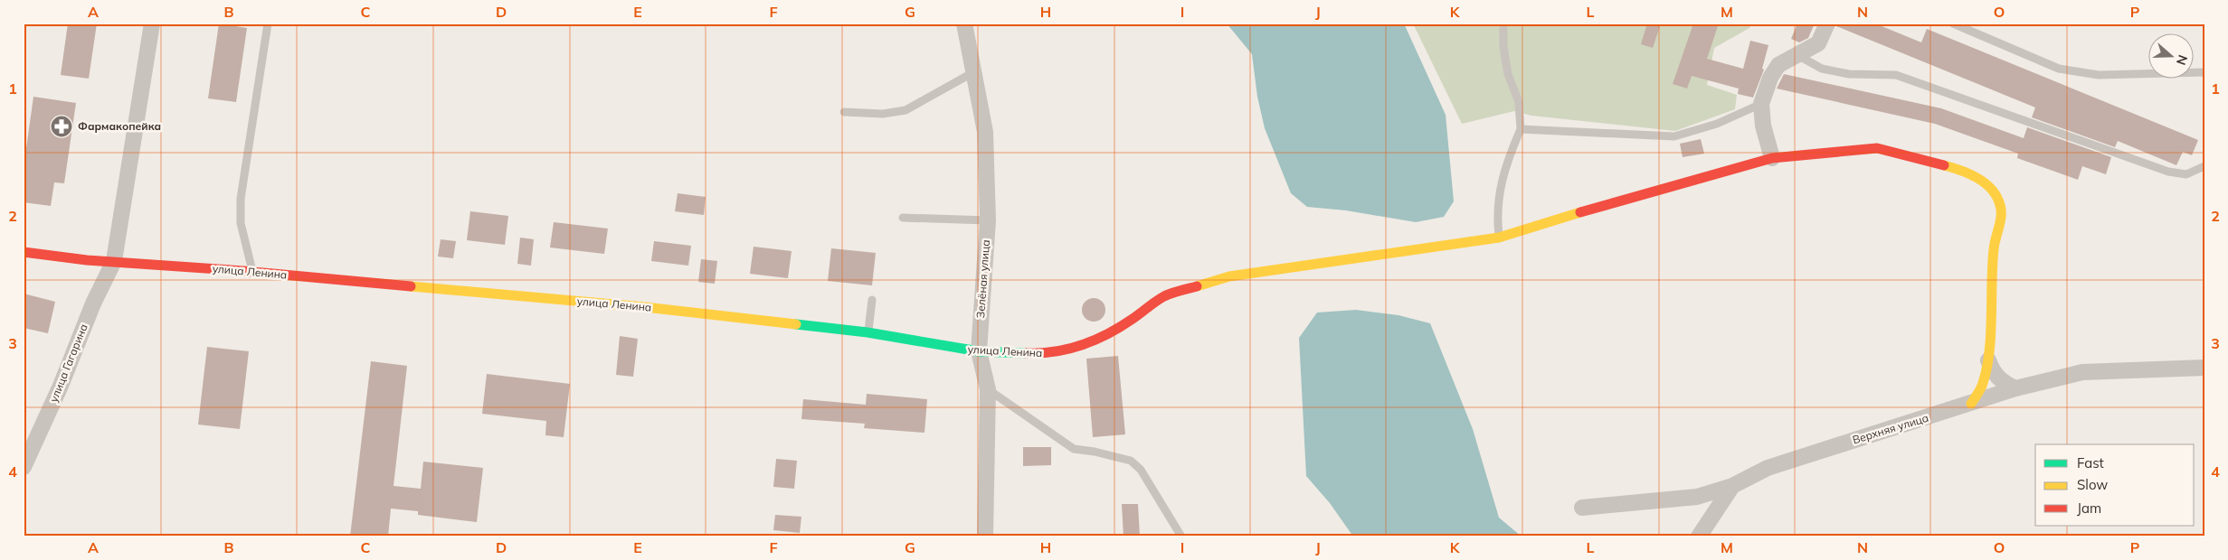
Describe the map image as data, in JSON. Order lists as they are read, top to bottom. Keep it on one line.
{"streets":{"street":["улица Ленина","Зелёная улица","улица Гагарина","Верхняя улица"]},"crossings":[["улица Ленина","Зелёная улица"],["улица Ленина","улица Гагарина"],["улица Ленина","Верхняя улица"]],"places":{"pharmacy":["Фармакопейка"]},"legend":["Fast","Slow","Jam"],"north":"right","grid":{"columns":["A","B","C","D","E","F","G","H","I","J","K","L","M","N","O","P"],"rows":["1","2","3","4"]}}
